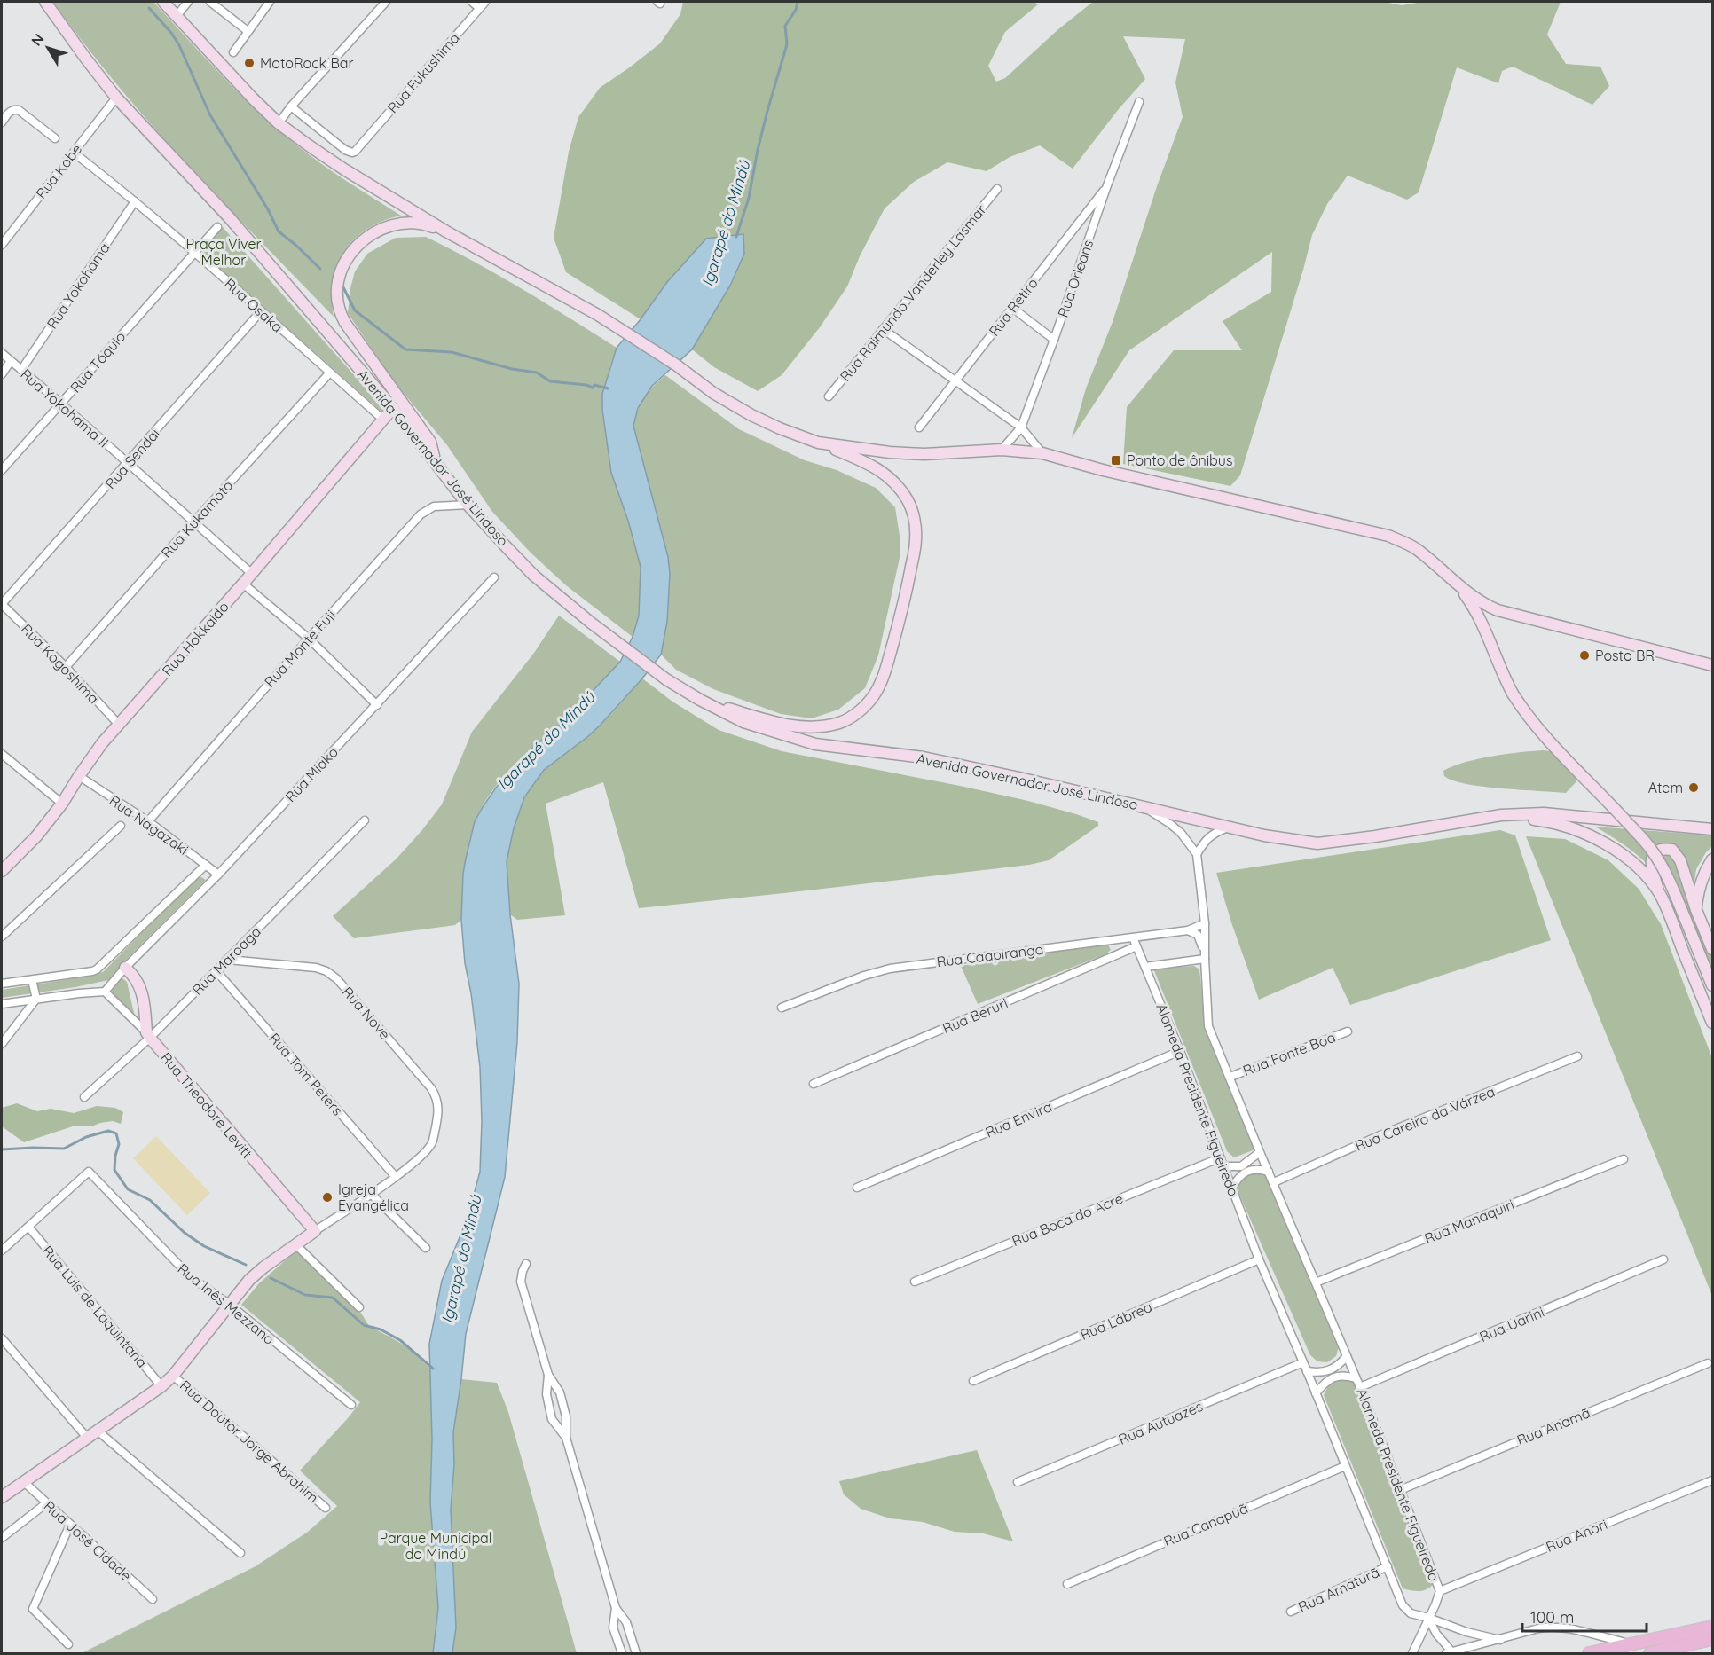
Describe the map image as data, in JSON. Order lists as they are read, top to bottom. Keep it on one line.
{"streets":{"main road":["Avenida Governador José Lindoso","Rua Hokkaido","Rua Theodore Levitt"],"street":["Rua Fukushima","Rua Kobe","Rua Orleans","Rua Yokohama","Rua Raimundo Vanderley Lasmar","Rua Osaka","Rua Retiro","Rua Tóquio","Rua Yokohama II","Rua Sendai","Rua Kukamoto","Rua Monte Fuji","Rua Kogoshima","Rua Miako","Rua Nagazaki","Rua Caapiranga","Rua Maroaga","Rua Nove","Rua Beruri","Rua Fonte Boa","Rua Tom Peters","Alameda Presidente Figueiredo","Rua Careiro da Várzea","Rua Envira","Rua Boca do Acre","Rua Manaquiri","Rua Inês Mezzano","Rua Luis de Laquintana","Rua Lábrea","Rua Uarini","Rua Autuazes","Rua Anamã","Rua Doutor Jorge Abrahim","Rua Canapuã","Rua Anori","Rua José Cidade","Rua Amaturã"]},"crossings":[["Rua Kobe","Rua Osaka"],["Rua Kobe","Avenida Governador José Lindoso"],["Rua Orleans","Rua Retiro"],["Rua Yokohama","Rua Osaka"],["Rua Yokohama","Rua Yokohama II"],["Rua Osaka","Rua Tóquio"],["Rua Osaka","Rua Sendai"],["Rua Osaka","Rua Kukamoto"],["Rua Osaka","Rua Hokkaido"],["Rua Tóquio","Rua Yokohama II"],["Rua Yokohama II","Rua Sendai"],["Avenida Governador José Lindoso","Rua Hokkaido"],["Avenida Governador José Lindoso","Rua Monte Fuji"],["Rua Sendai","Rua Kogoshima"],["Rua Kukamoto","Rua Kogoshima"],["Rua Hokkaido","Rua Kogoshima"],["Rua Hokkaido","Rua Nagazaki"],["Rua Monte Fuji","Rua Nagazaki"],["Rua Miako","Rua Nagazaki"],["Rua Caapiranga","Alameda Presidente Figueiredo"],["Rua Maroaga","Rua Nove"],["Rua Maroaga","Rua Tom Peters"],["Rua Maroaga","Rua Theodore Levitt"],["Rua Nove","Rua Tom Peters"],["Rua Beruri","Alameda Presidente Figueiredo"],["Rua Fonte Boa","Alameda Presidente Figueiredo"],["Alameda Presidente Figueiredo","Rua Careiro da Várzea"],["Alameda Presidente Figueiredo","Rua Envira"],["Alameda Presidente Figueiredo","Rua Boca do Acre"],["Alameda Presidente Figueiredo","Rua Manaquiri"],["Alameda Presidente Figueiredo","Rua Lábrea"],["Alameda Presidente Figueiredo","Rua Uarini"],["Alameda Presidente Figueiredo","Rua Autuazes"],["Alameda Presidente Figueiredo","Rua Anamã"],["Alameda Presidente Figueiredo","Rua Canapuã"],["Alameda Presidente Figueiredo","Rua Anori"],["Alameda Presidente Figueiredo","Rua Amaturã"],["Rua Inês Mezzano","Rua Luis de Laquintana"]],"water":["Igarapé do Mindú"],"parks":["Praça Viver Melhor","Parque Municipal do Mindú"],"places":{"other":["MotoRock Bar","Posto BR","Atem","Igreja Evangélica"],"transit":["Ponto de ônibus"]},"scale_bar":"100 m","north":"top left"}
